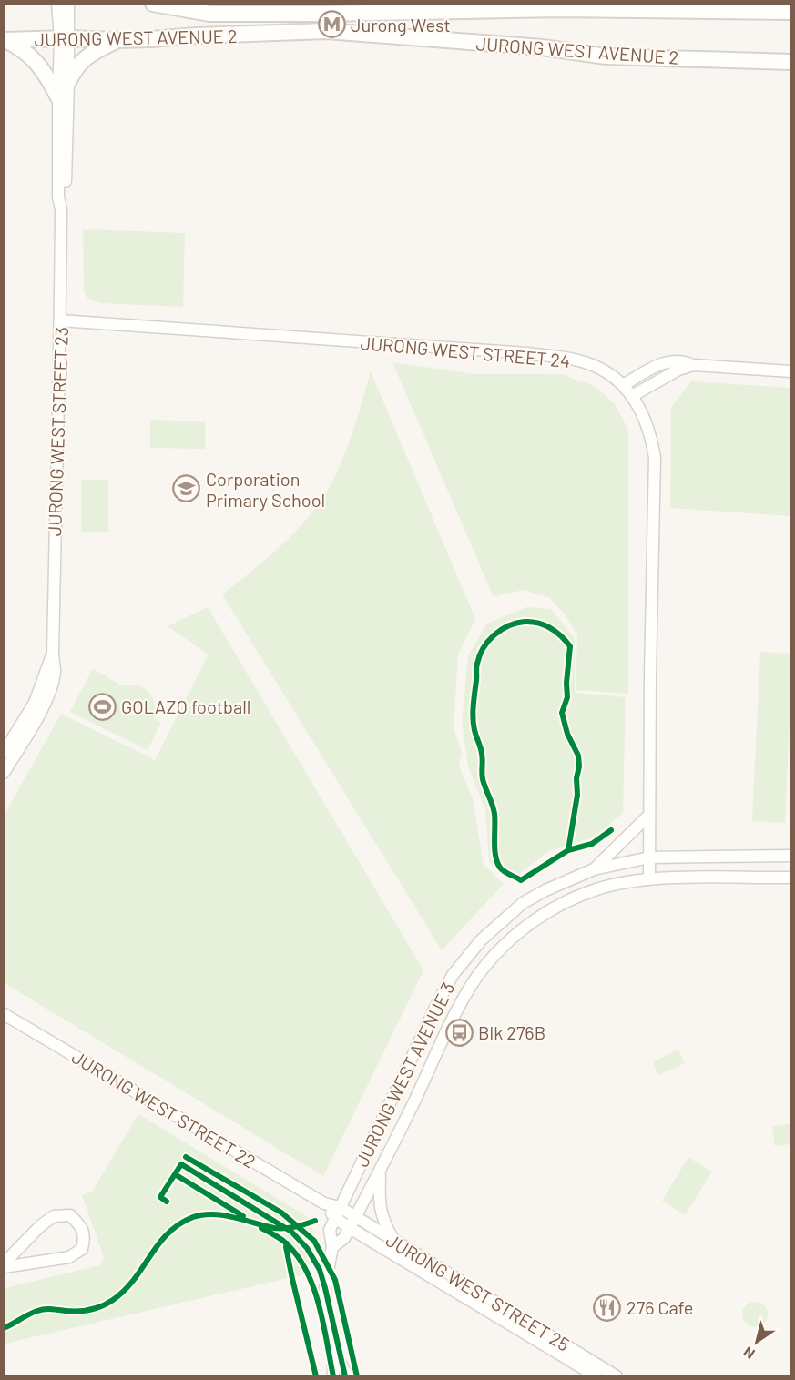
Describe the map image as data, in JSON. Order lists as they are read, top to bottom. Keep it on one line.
{"streets":{"main road":["JURONG WEST AVENUE 2"],"street":["JURONG WEST STREET 24","JURONG WEST STREET 23","JURONG WEST AVENUE 3","JURONG WEST STREET 22","JURONG WEST STREET 25"]},"crossings":[["JURONG WEST AVENUE 2","JURONG WEST STREET 23"],["JURONG WEST STREET 24","JURONG WEST STREET 23"],["JURONG WEST STREET 24","JURONG WEST AVENUE 3"],["JURONG WEST AVENUE 3","JURONG WEST STREET 22"],["JURONG WEST AVENUE 3","JURONG WEST STREET 25"],["JURONG WEST STREET 22","JURONG WEST STREET 25"]],"places":{"metro station":["Jurong West"],"school or university":["Corporation Primary School"],"sports":["GOLAZO football"],"bus stop":["Blk 276B"],"restaurant":["276 Cafe"]},"north":"bottom left"}
